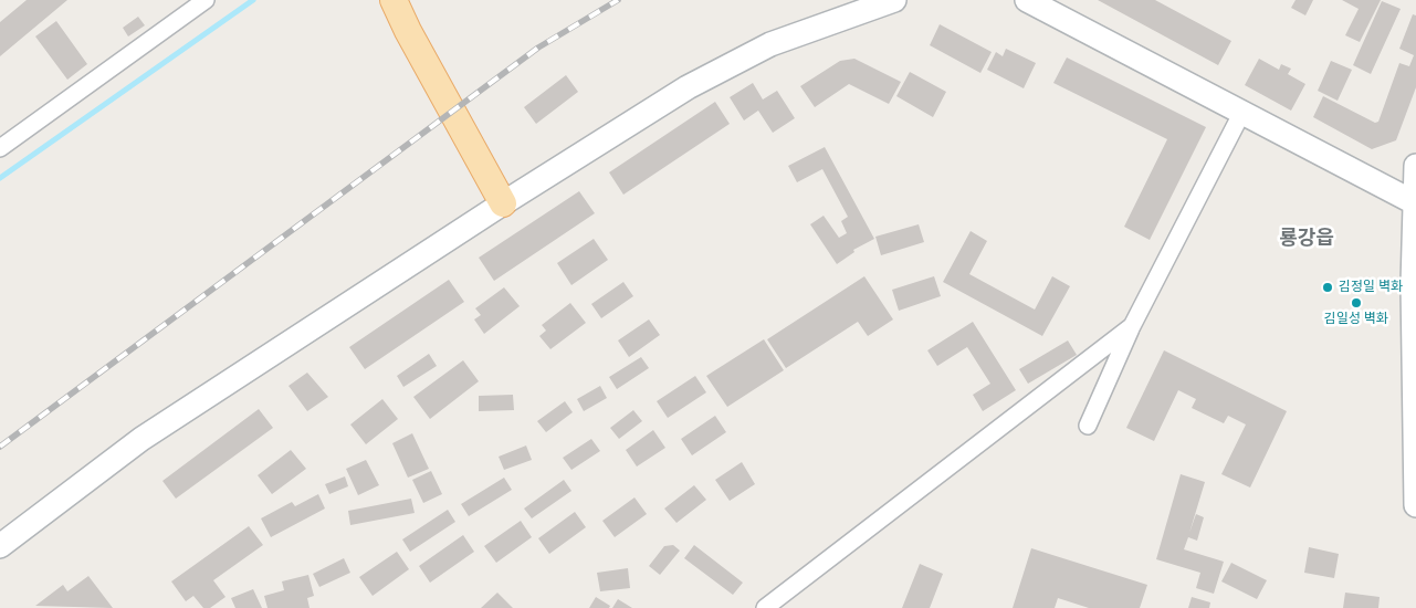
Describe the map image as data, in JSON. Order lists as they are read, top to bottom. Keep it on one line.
{"districts":["룡강읍"],"places":["김정일 벽화","김일성 벽화"]}
